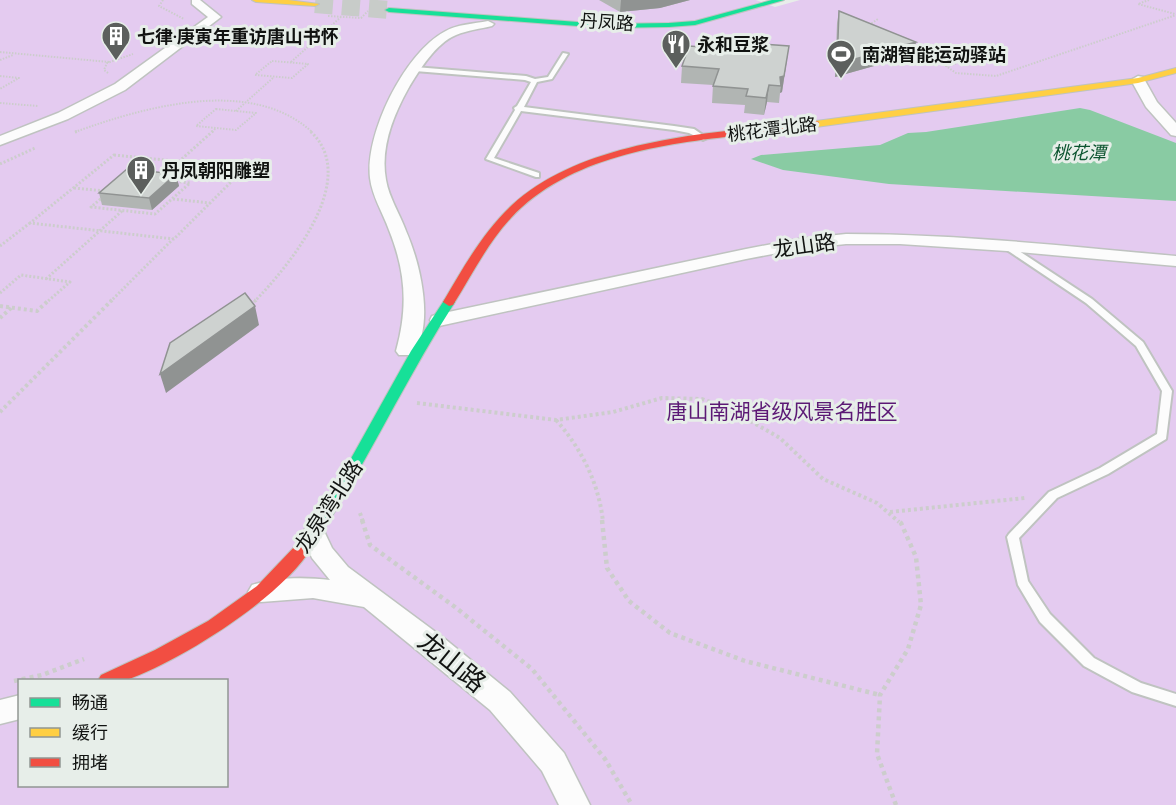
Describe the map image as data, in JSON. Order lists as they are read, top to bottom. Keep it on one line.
{"streets":{"street":["丹凤路","桃花潭北路","龙山路","龙泉湾北路"]},"crossings":[["桃花潭北路","龙山路"],["桃花潭北路","龙泉湾北路"],["龙山路","龙泉湾北路"]],"water":["桃花潭"],"parks":["唐山南湖省级风景名胜区"],"places":{"building":["七律·庚寅年重访唐山书怀","丹凤朝阳雕塑"],"restaurant":["永和豆浆"],"sports":["南湖智能运动驿站"]},"legend":["畅通","缓行","拥堵"]}
